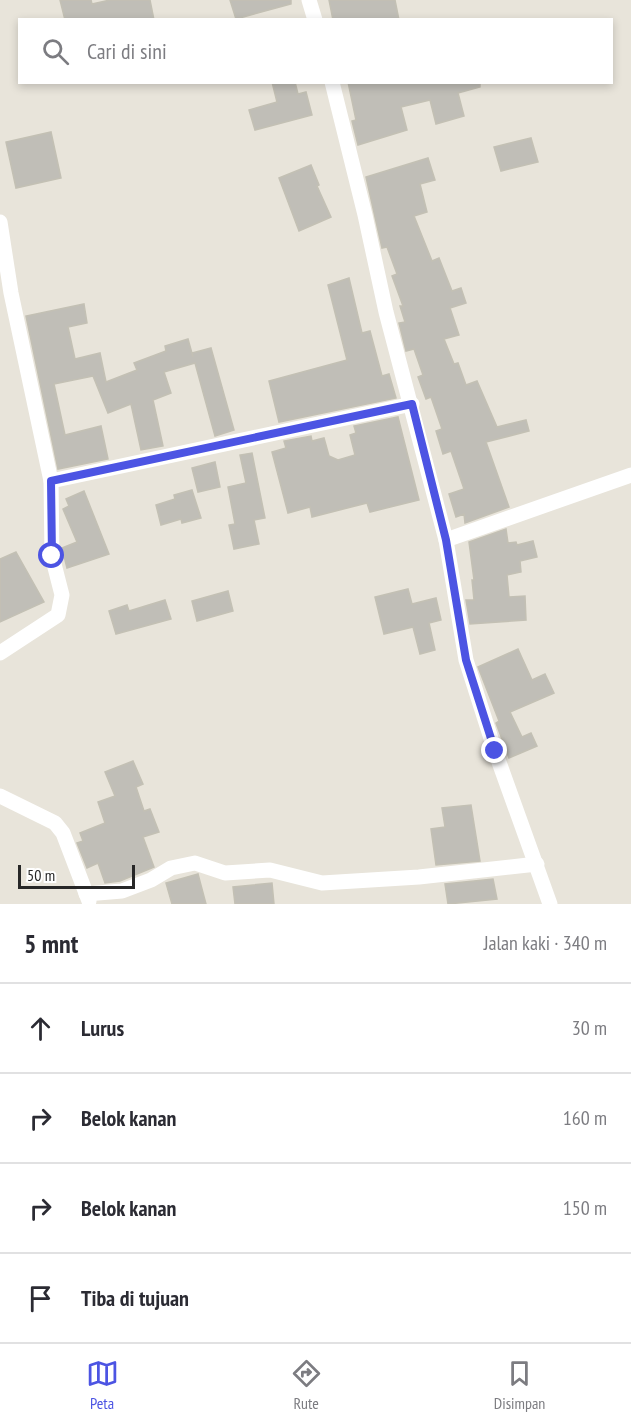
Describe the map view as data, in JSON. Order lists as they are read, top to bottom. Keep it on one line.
{"scale_bar":"50 m","page":{"search":"Cari di sini","scale":"50 m","heading":["5 mnt","Jalan kaki · 340 m"],"list":[["Lurus","30 m"],["Belok kanan","160 m"],["Belok kanan","150 m"],"Tiba di tujuan"],"nav":["Peta","Rute","Disimpan"]}}
